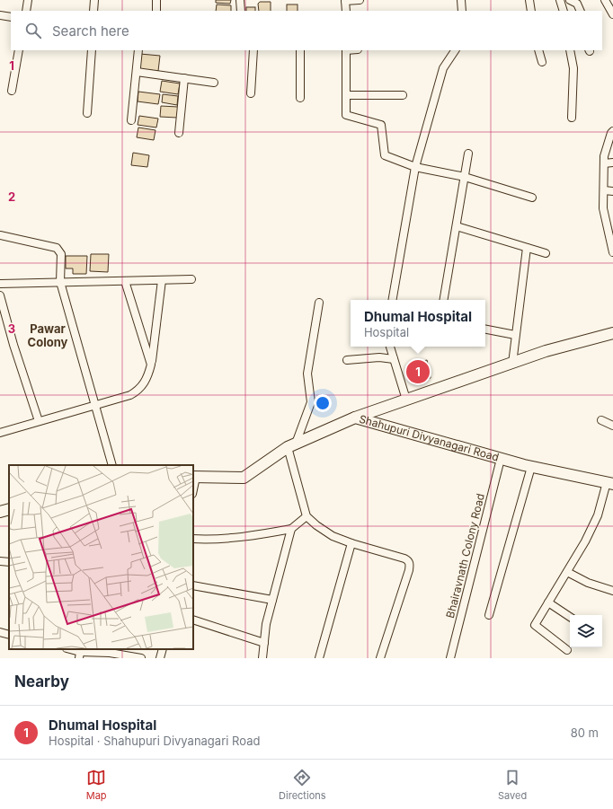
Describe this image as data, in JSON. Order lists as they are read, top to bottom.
{
  "streets": {
    "main road": ["Shahupuri Divyanagari Road"],
    "street": ["Bhairavnath Colony Road"]
  },
  "crossings": [
    ["Shahupuri Divyanagari Road", "Bhairavnath Colony Road"]
  ],
  "districts": ["Pawar Colony"],
  "page": {
    "search": "Search here",
    "popup": ["Dhumal Hospital", "Hospital"],
    "pins": "1",
    "heading": "Nearby",
    "list": [
      {
        "mark": "1",
        "name": "Dhumal Hospital",
        "note": "Hospital · Shahupuri Divyanagari Road",
        "value": "80 m"
      }
    ],
    "nav": ["Map", "Directions", "Saved"]
  },
  "grid": {
    "rows": ["1", "2", "3"]
  }
}
